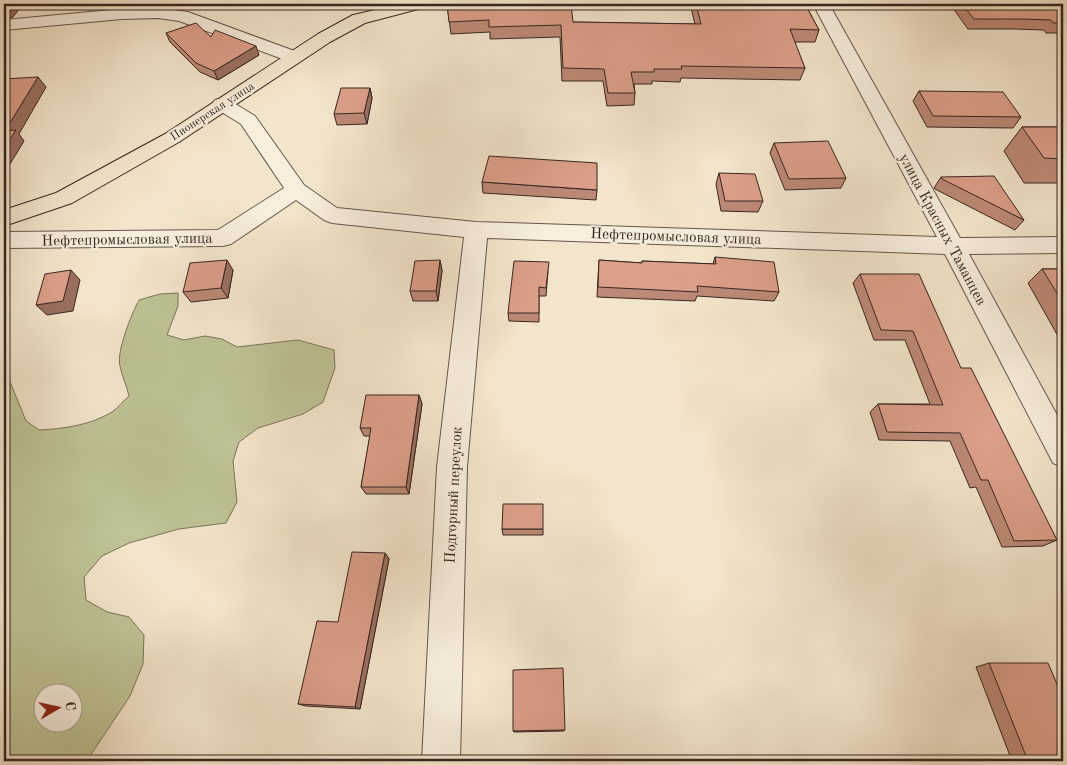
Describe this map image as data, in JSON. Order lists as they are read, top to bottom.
{
  "streets": {
    "main road": ["Пионерская улица"],
    "street": ["улица Красных Таманцев", "Нефтепромысловая улица", "Подгорный переулок"]
  },
  "crossings": [
    ["Пионерская улица", "Нефтепромысловая улица"],
    ["улица Красных Таманцев", "Нефтепромысловая улица"],
    ["Нефтепромысловая улица", "Подгорный переулок"]
  ],
  "north": "right"
}
